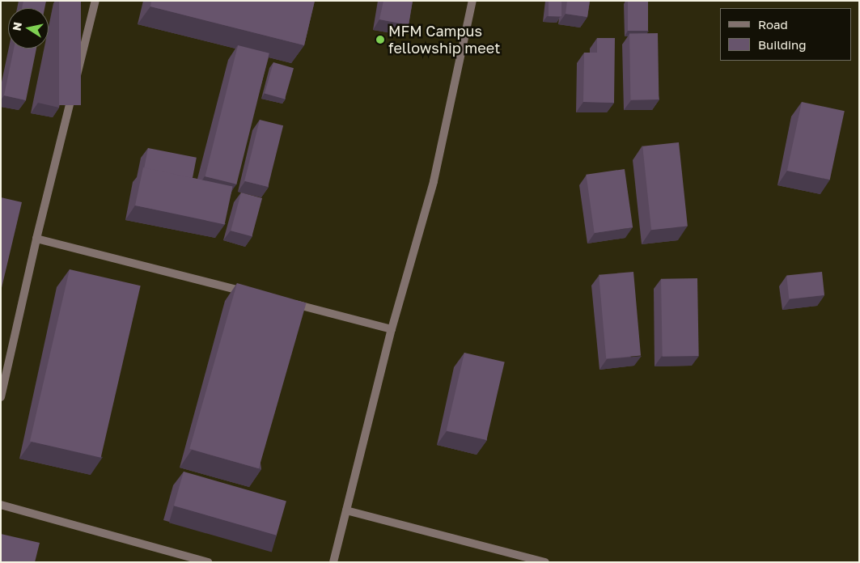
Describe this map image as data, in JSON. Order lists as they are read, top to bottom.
{
  "places": ["MFM Campus fellowship meet"],
  "legend": ["Road", "Building"],
  "north": "left"
}
